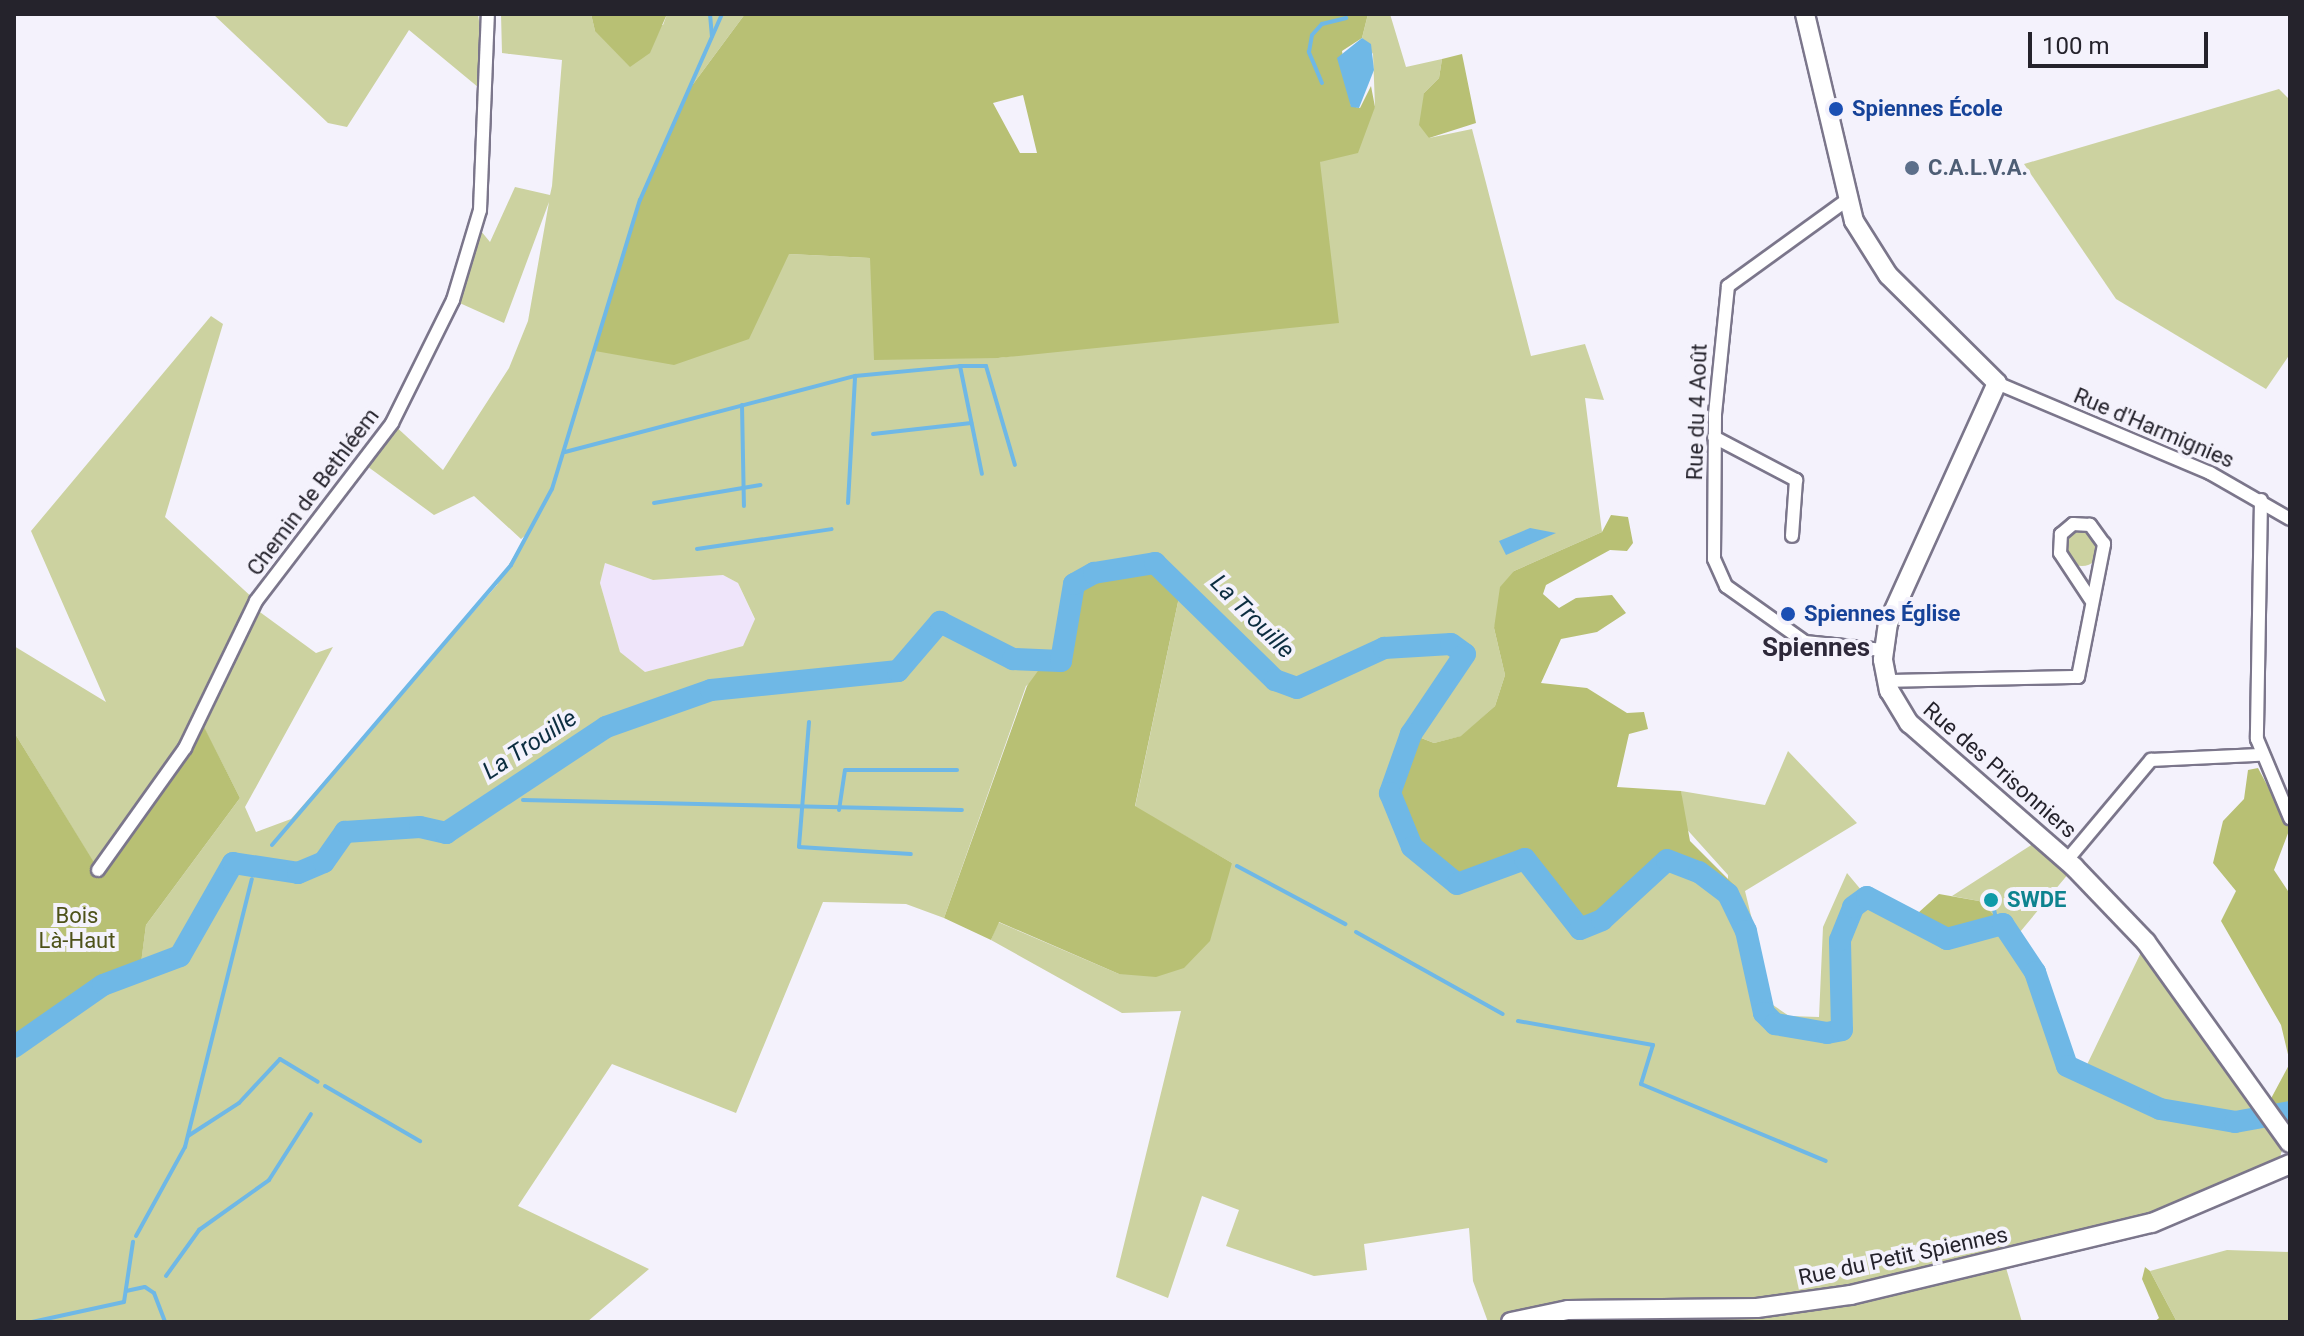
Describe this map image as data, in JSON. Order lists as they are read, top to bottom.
{
  "streets": {
    "street": [
      "Rue du 4 Août",
      "Rue d'Harmignies",
      "Chemin de Bethléem",
      "Rue des Prisonniers",
      "Rue du Petit Spiennes"
    ]
  },
  "crossings": [
    ["Rue du 4 Août", "Rue des Prisonniers"],
    ["Rue d'Harmignies", "Rue des Prisonniers"]
  ],
  "districts": ["Spiennes"],
  "water": ["La Trouille"],
  "parks": ["Bois Là-Haut"],
  "places": [
    "Spiennes École",
    "C.A.L.V.A.",
    "Spiennes Église",
    "SWDE"
  ],
  "scale_bar": "100 m"
}
